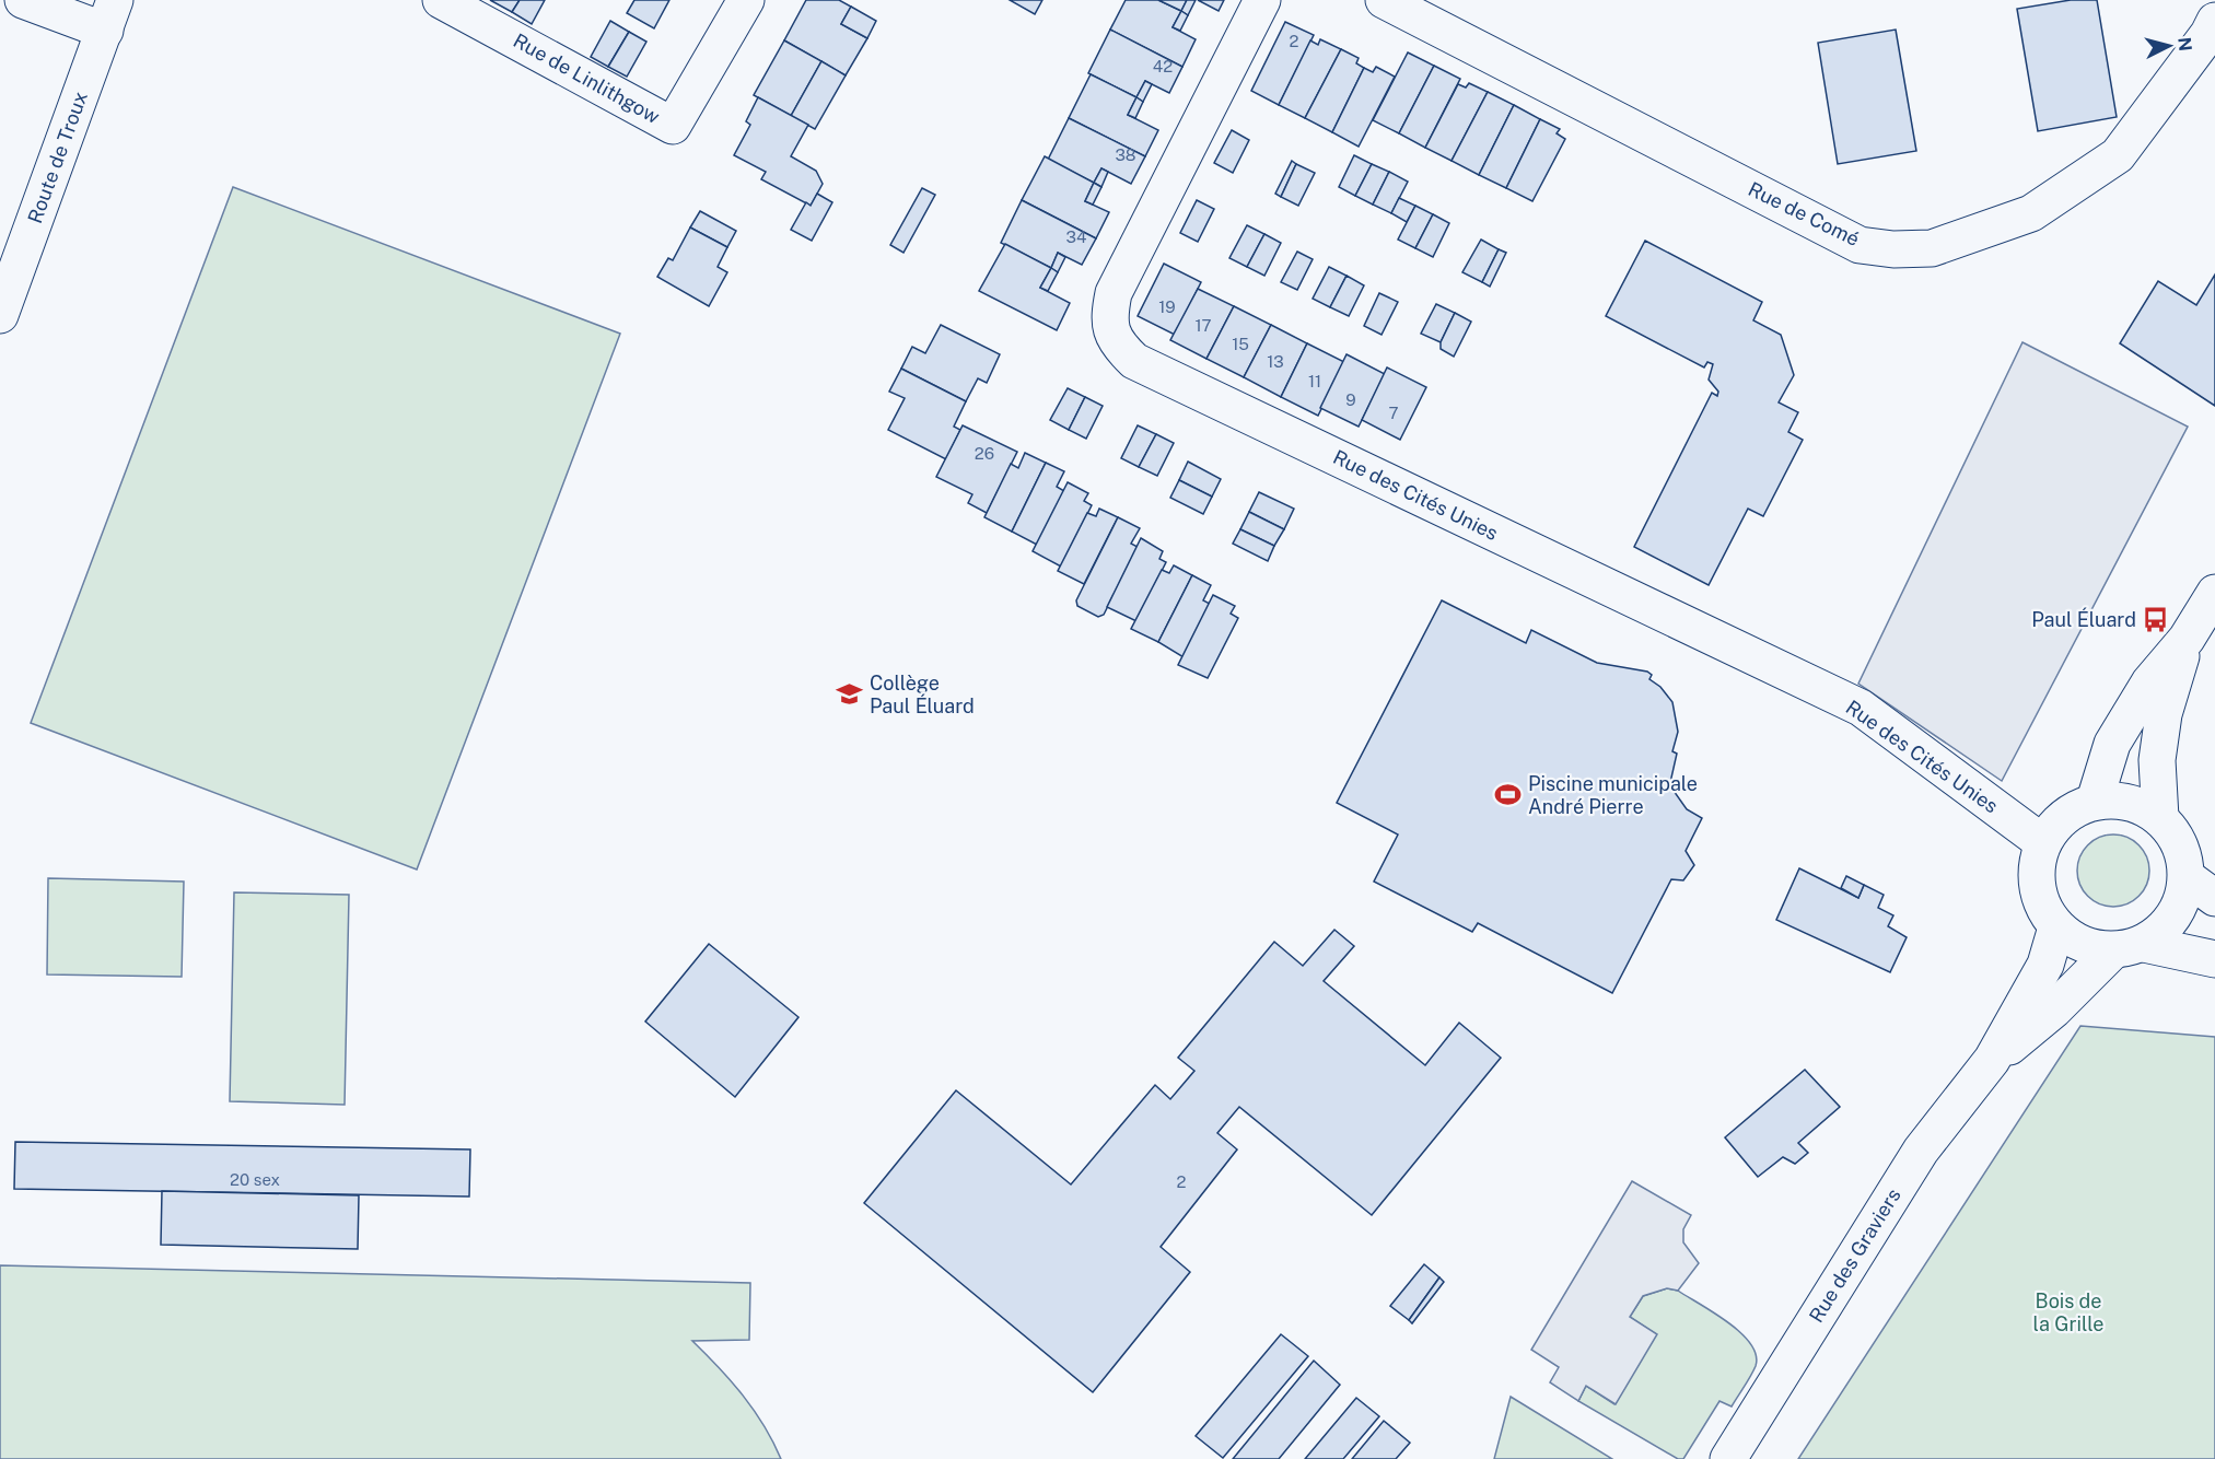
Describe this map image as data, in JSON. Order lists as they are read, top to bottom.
{
  "streets": {
    "street": [
      "Rue de Linlithgow",
      "Route de Troux",
      "Rue de Comé",
      "Rue des Cités Unies",
      "Rue des Graviers"
    ]
  },
  "crossings": [
    ["Rue des Cités Unies", "Rue des Graviers"]
  ],
  "parks": ["Bois de la Grille"],
  "places": {
    "bus stop": ["Paul Éluard"],
    "school or university": ["Collège Paul Éluard"],
    "sports": ["Piscine municipale André Pierre"]
  },
  "house_numbers": [
    "2",
    "42",
    "38",
    "34",
    "19",
    "17",
    "15",
    "13",
    "11",
    "9",
    "7",
    "26",
    "20 sex",
    "2"
  ],
  "north": "right"
}
